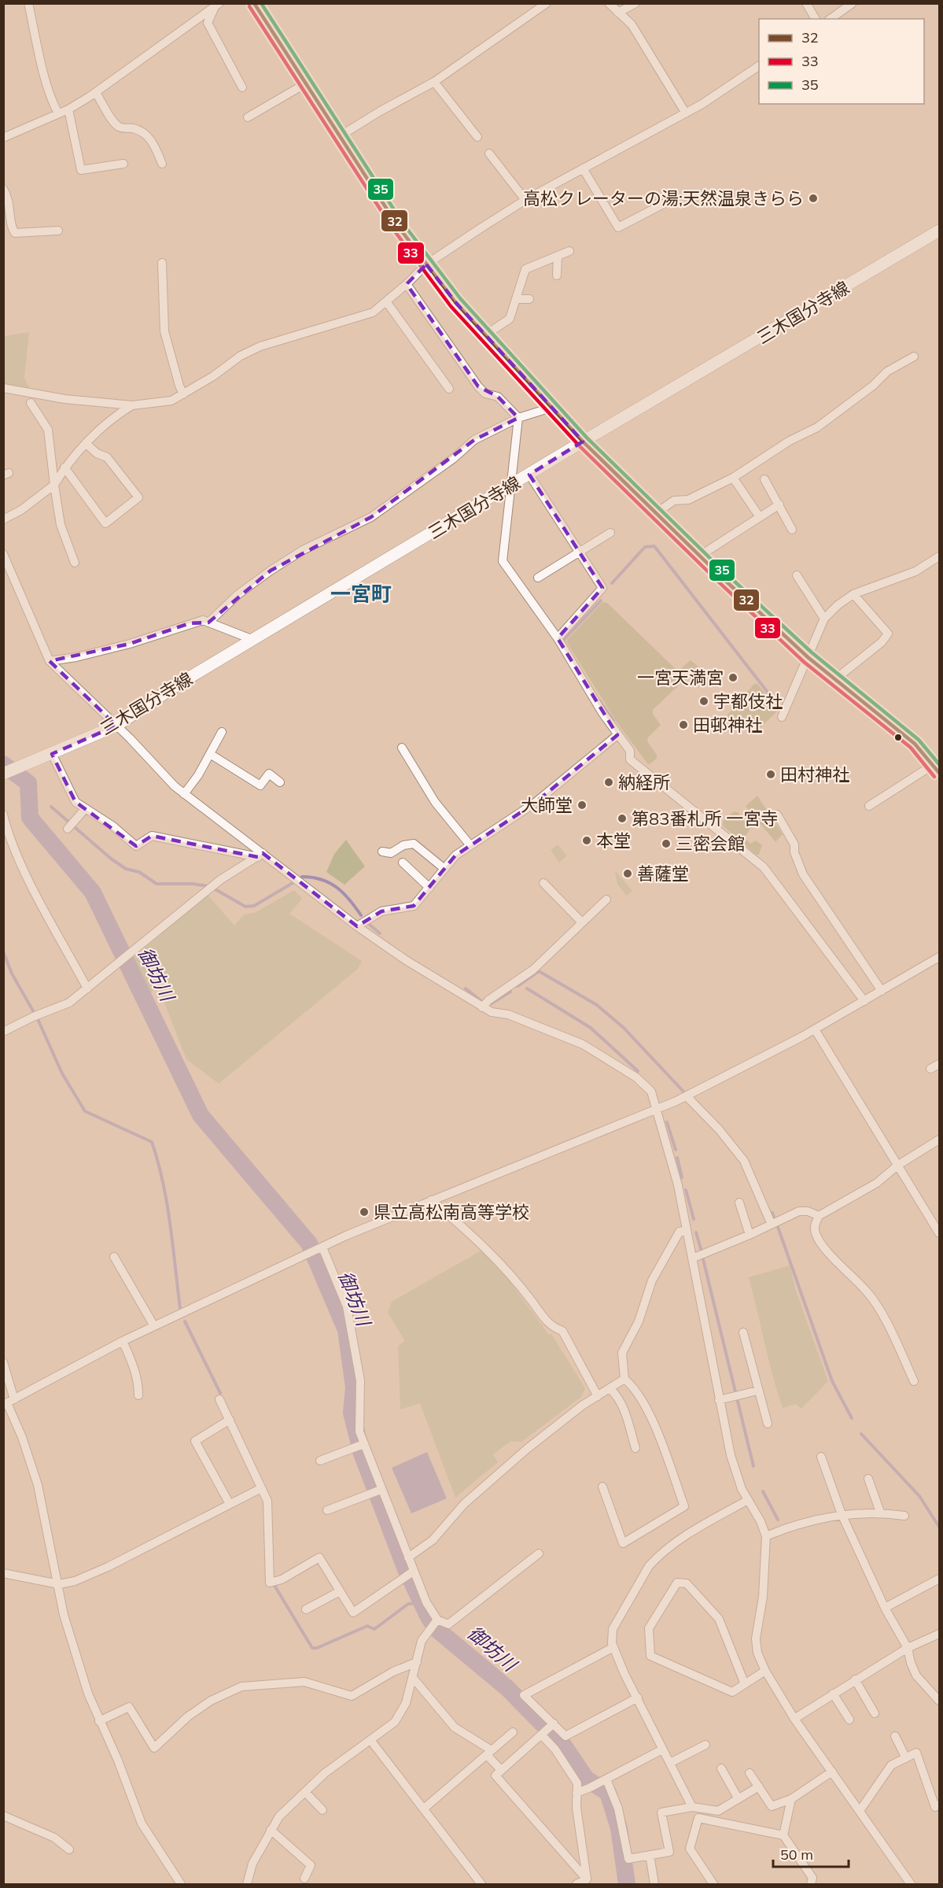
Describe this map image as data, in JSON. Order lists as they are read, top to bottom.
{
  "streets": {
    "main road": ["三木国分寺線"]
  },
  "districts": ["一宮町"],
  "water": ["御坊川"],
  "places": [
    "高松クレーターの湯;天然温泉きらら",
    "一宮天満宮",
    "宇都伎社",
    "田邨神社",
    "田村神社",
    "納経所",
    "大師堂",
    "第83番札所 一宮寺",
    "本堂",
    "三密会館",
    "善薩堂",
    "県立高松南高等学校"
  ],
  "lines": ["transit line 32", "transit line 35", "transit line 33"],
  "legend": ["32", "33", "35"],
  "scale_bar": "50 m"
}
